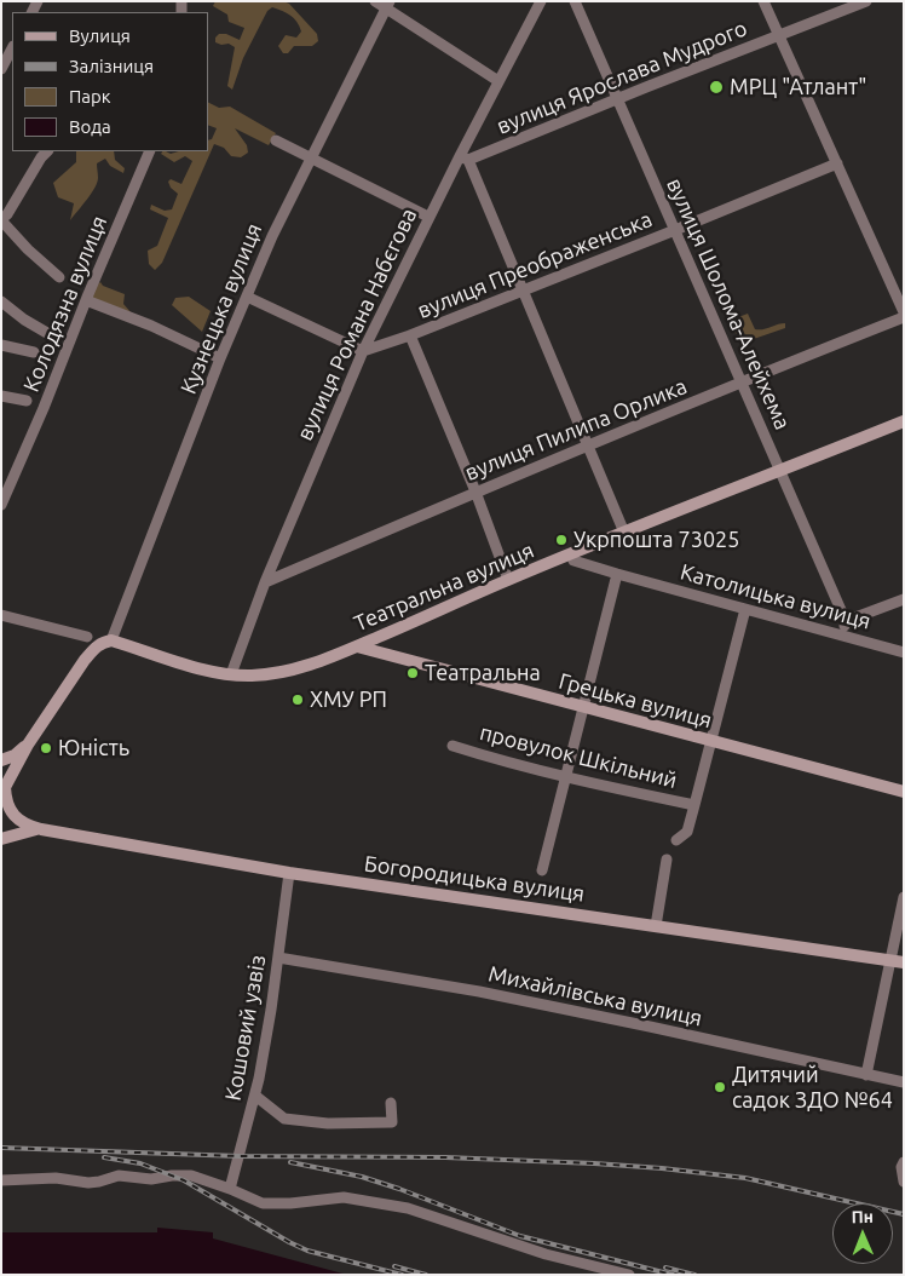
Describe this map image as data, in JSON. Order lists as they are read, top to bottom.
{
  "streets": {
    "street": [
      "вулиця Ярослава Мудрого",
      "вулиця Преображенська",
      "Колодязна вулиця",
      "вулиця Шолома-Алейхема",
      "Кузнецька вулиця",
      "вулиця Романа Набєгова",
      "вулиця Пилипа Орлика",
      "Театральна вулиця",
      "Католицька вулиця",
      "Грецька вулиця",
      "провулок Шкільний",
      "Богородицька вулиця",
      "Михайлівська вулиця",
      "Кошовий узвіз"
    ]
  },
  "crossings": [
    ["вулиця Ярослава Мудрого", "вулиця Шолома-Алейхема"],
    ["вулиця Ярослава Мудрого", "вулиця Романа Набєгова"],
    ["вулиця Преображенська", "вулиця Шолома-Алейхема"],
    ["вулиця Преображенська", "вулиця Романа Набєгова"],
    ["вулиця Шолома-Алейхема", "вулиця Пилипа Орлика"],
    ["вулиця Шолома-Алейхема", "Театральна вулиця"],
    ["вулиця Романа Набєгова", "вулиця Пилипа Орлика"],
    ["вулиця Романа Набєгова", "Театральна вулиця"],
    ["Театральна вулиця", "Католицька вулиця"],
    ["Театральна вулиця", "Грецька вулиця"],
    ["Богородицька вулиця", "Кошовий узвіз"],
    ["Михайлівська вулиця", "Кошовий узвіз"]
  ],
  "places": [
    "МРЦ \"Атлант\"",
    "Укрпошта 73025",
    "Театральна",
    "ХМУ РП",
    "Юність",
    "Дитячий садок ЗДО №64"
  ],
  "legend": [
    "Вулиця",
    "Залізниця",
    "Парк",
    "Вода"
  ],
  "north": "top"
}
